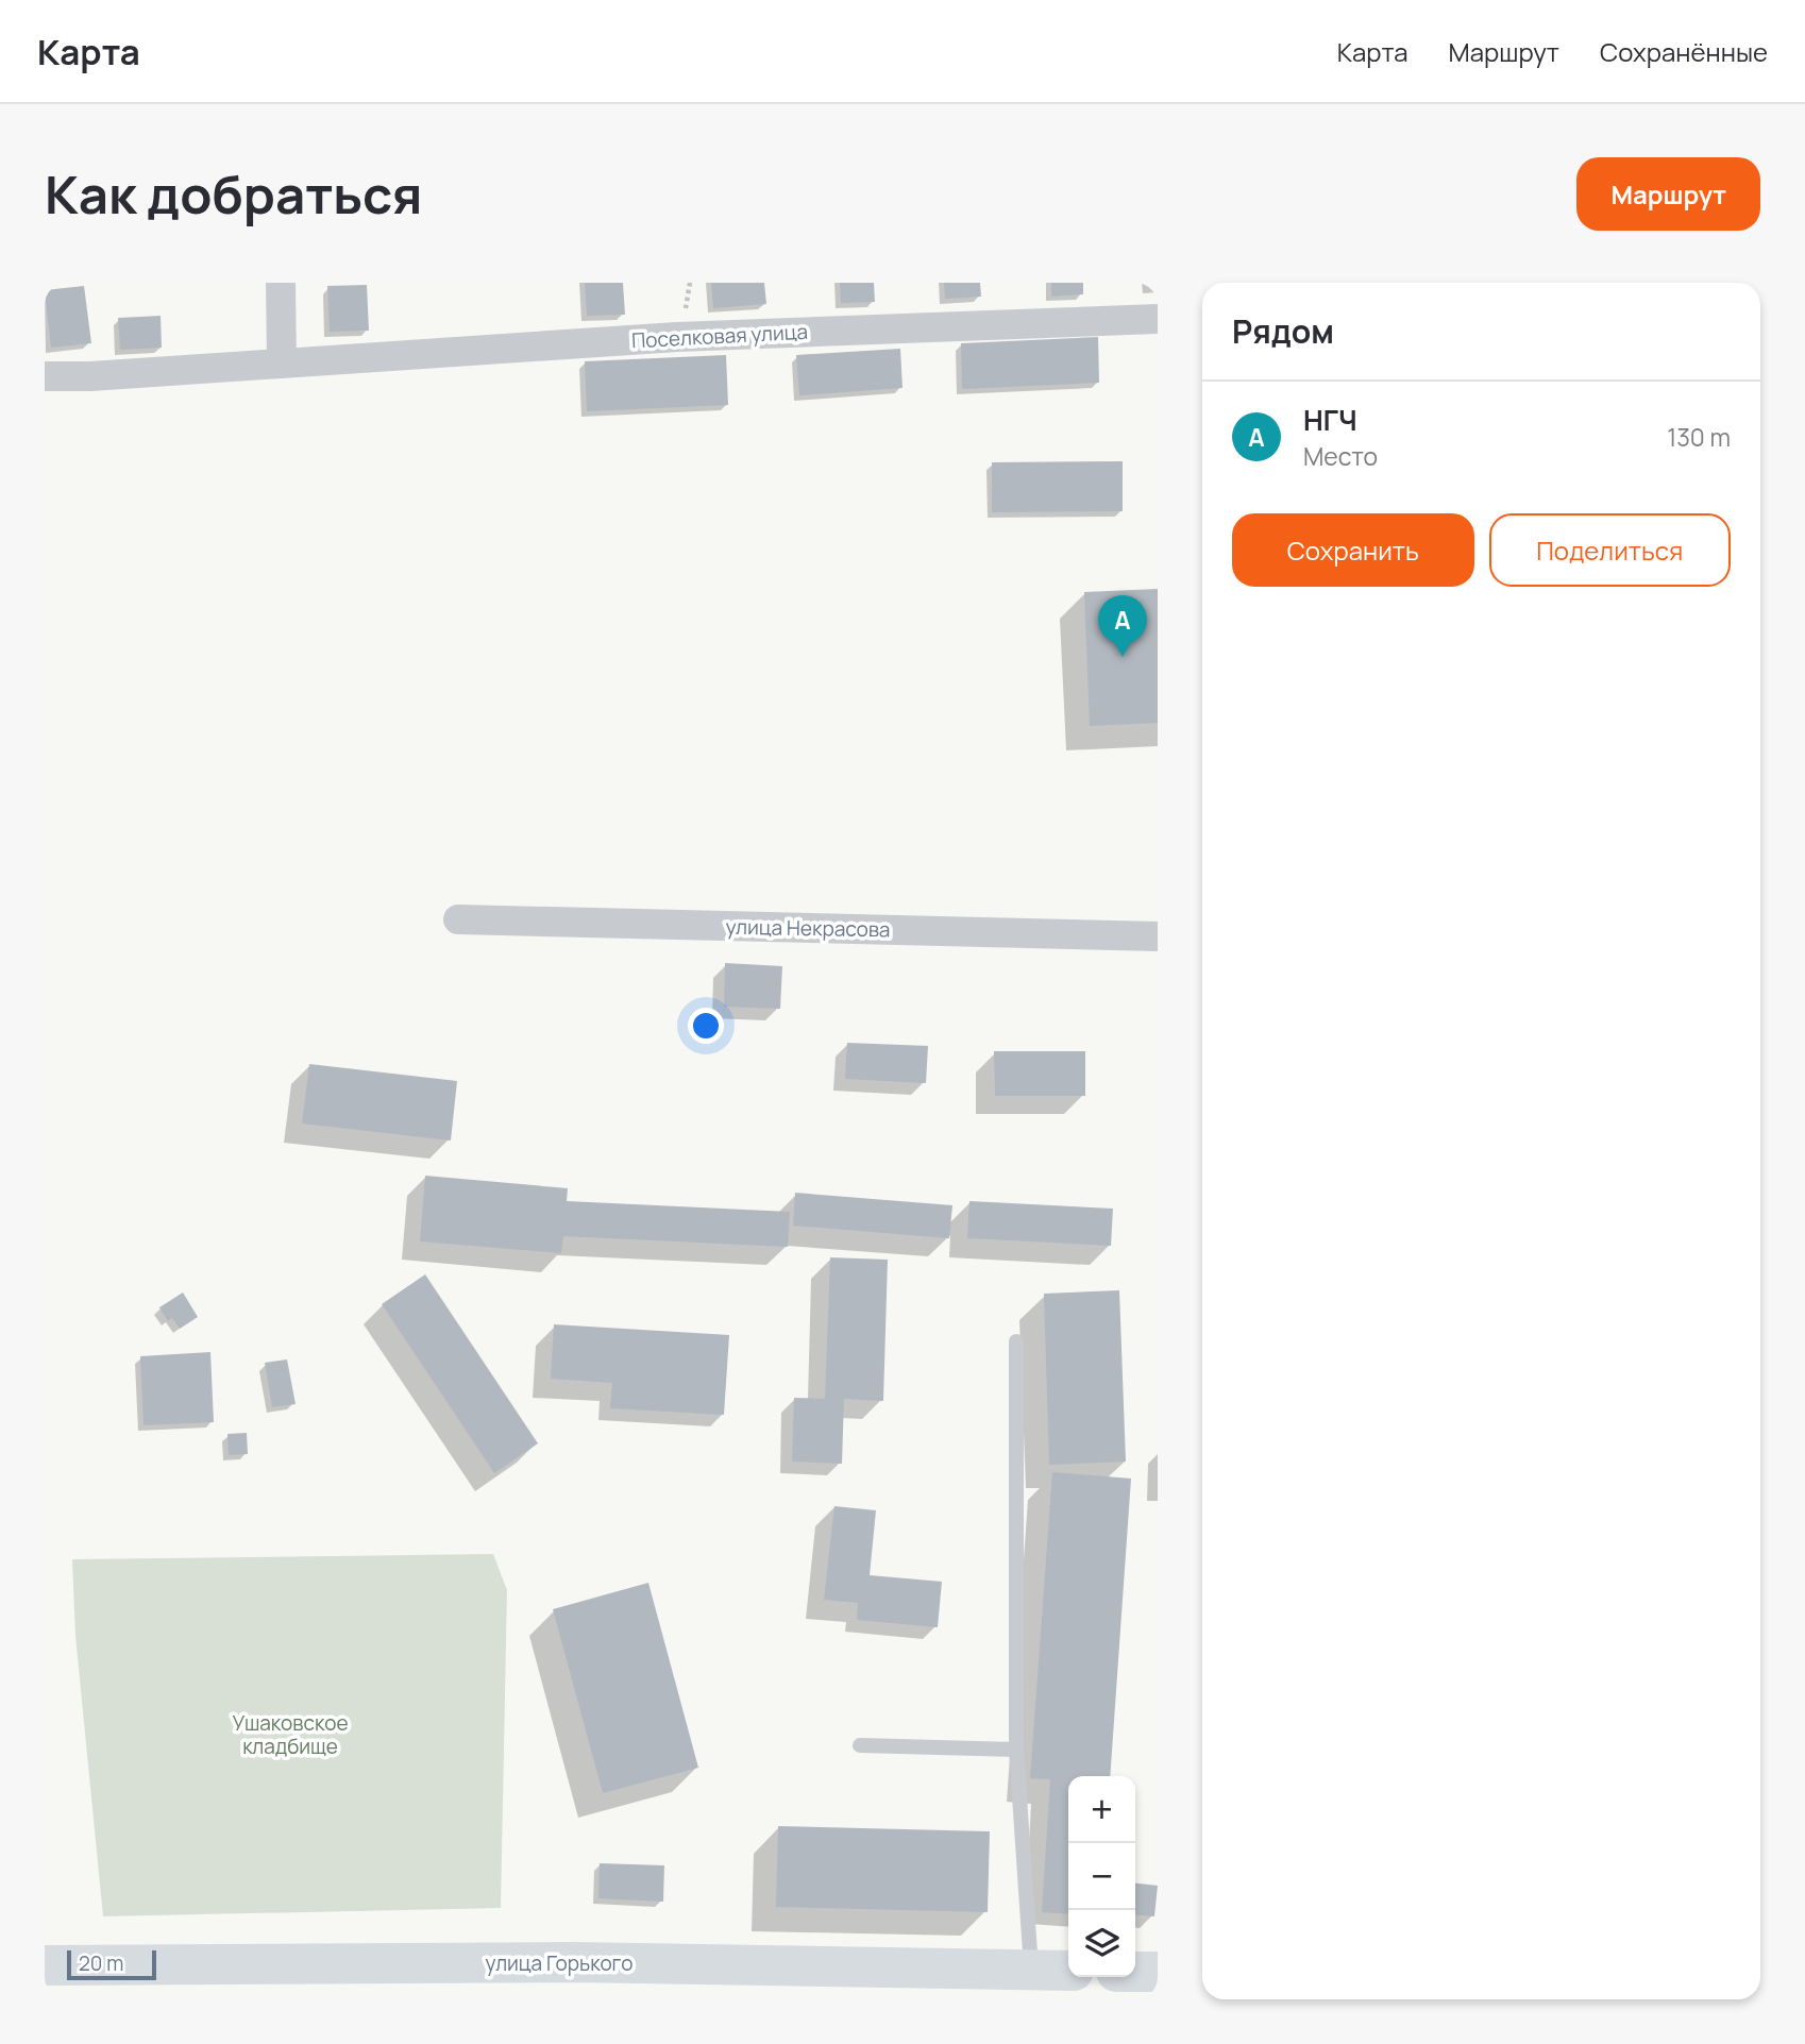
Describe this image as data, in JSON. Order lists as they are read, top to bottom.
{
  "streets": {
    "street": ["Поселковая улица", "улица Некрасова", "улица Горького"]
  },
  "parks": ["Ушаковское кладбище"],
  "scale_bar": "20 m",
  "page": {
    "header": "Карта",
    "nav": ["Карта", "Маршрут", "Сохранённые"],
    "buttons": [
      "Маршрут",
      ["Сохранить", "Поделиться"]
    ],
    "title": "Как добраться",
    "heading": "Рядом",
    "list": [
      {
        "mark": "A",
        "name": "НГЧ",
        "note": "Место",
        "value": "130 m"
      }
    ],
    "pins": "A",
    "map_buttons": ["+", "−"],
    "scale": "20 m"
  }
}
